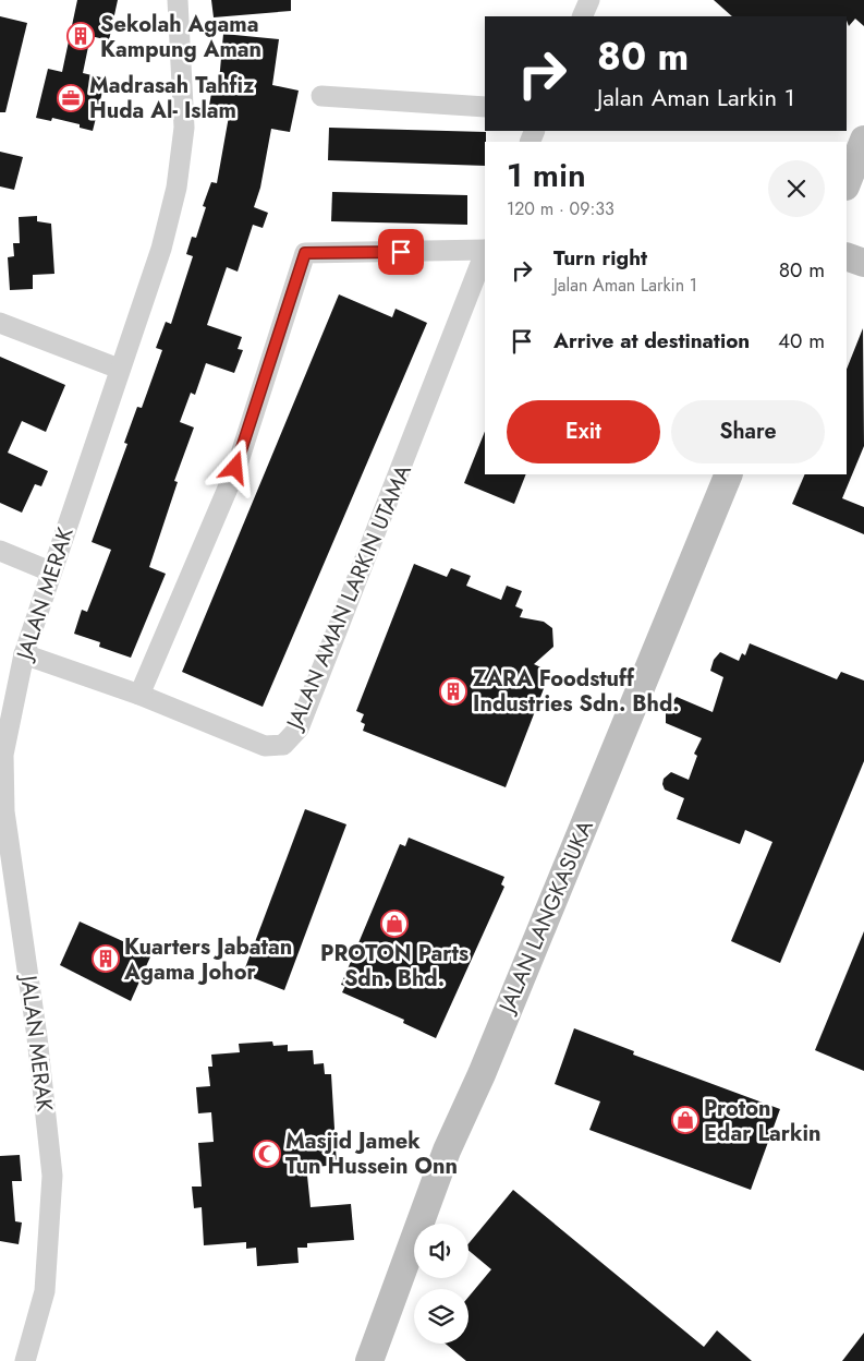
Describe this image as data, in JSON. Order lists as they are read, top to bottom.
{
  "streets": {
    "main road": ["JALAN LANGKASUKA"],
    "street": ["JALAN MERAK", "JALAN AMAN LARKIN UTAMA"]
  },
  "crossings": [
    ["JALAN MERAK", "JALAN AMAN LARKIN UTAMA"]
  ],
  "places": {
    "building": ["Sekolah Agama Kampung Aman", "ZARA Foodstuff Industries Sdn. Bhd.", "Kuarters Jabatan Agama Johor"],
    "office": ["Madrasah Tahfiz Huda Al- Islam"],
    "shop": ["PROTON Parts Sdn. Bhd.", "Proton Edar Larkin"],
    "mosque": ["Masjid Jamek Tun Hussein Onn"]
  },
  "page": {
    "turn": ["80 m", "Jalan Aman Larkin 1"],
    "heading": ["1 min", "120 m · 09:33"],
    "list": [
      {
        "name": "Turn right",
        "note": "Jalan Aman Larkin 1",
        "value": "80 m"
      },
      {
        "name": "Arrive at destination",
        "value": "40 m"
      }
    ],
    "buttons": ["Exit", "Share"]
  }
}
